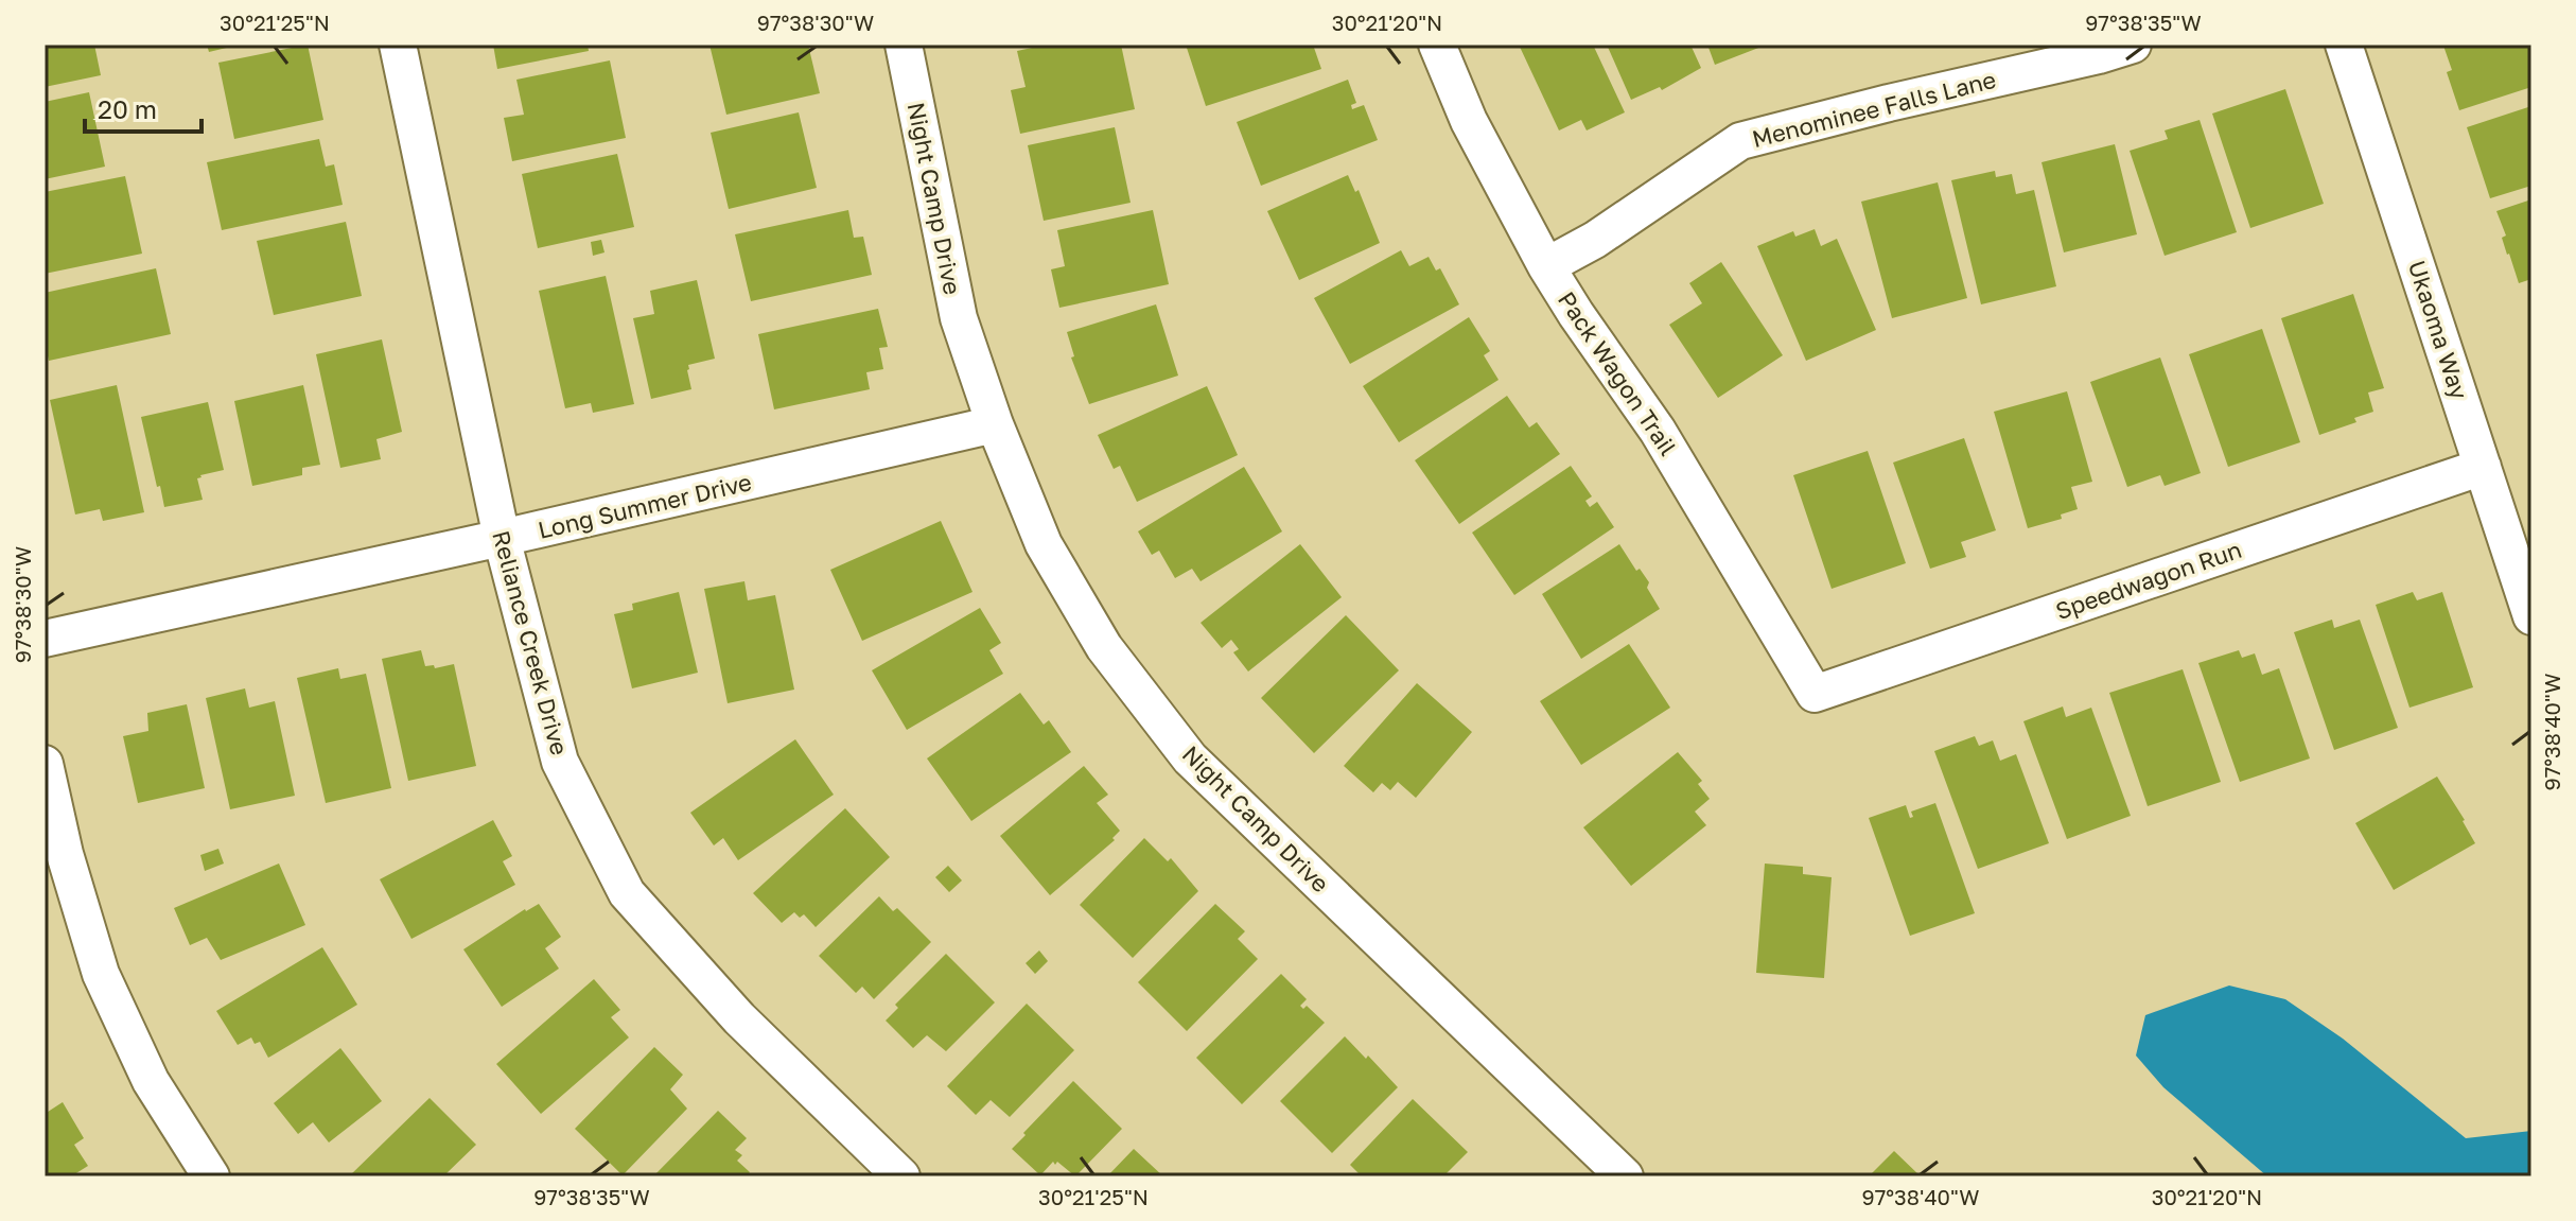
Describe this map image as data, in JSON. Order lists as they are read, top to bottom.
{
  "streets": {
    "street": [
      "Menominee Falls Lane",
      "Night Camp Drive",
      "Ukaoma Way",
      "Pack Wagon Trail",
      "Long Summer Drive",
      "Speedwagon Run",
      "Reliance Creek Drive"
    ]
  },
  "crossings": [
    ["Menominee Falls Lane", "Pack Wagon Trail"],
    ["Night Camp Drive", "Long Summer Drive"],
    ["Ukaoma Way", "Speedwagon Run"],
    ["Pack Wagon Trail", "Speedwagon Run"],
    ["Long Summer Drive", "Reliance Creek Drive"]
  ],
  "scale_bar": "20 m",
  "coordinates": [
    "30°21'25\"N",
    "97°38'30\"W",
    "30°21'20\"N",
    "97°38'35\"W",
    "97°38'40\"W"
  ]
}
